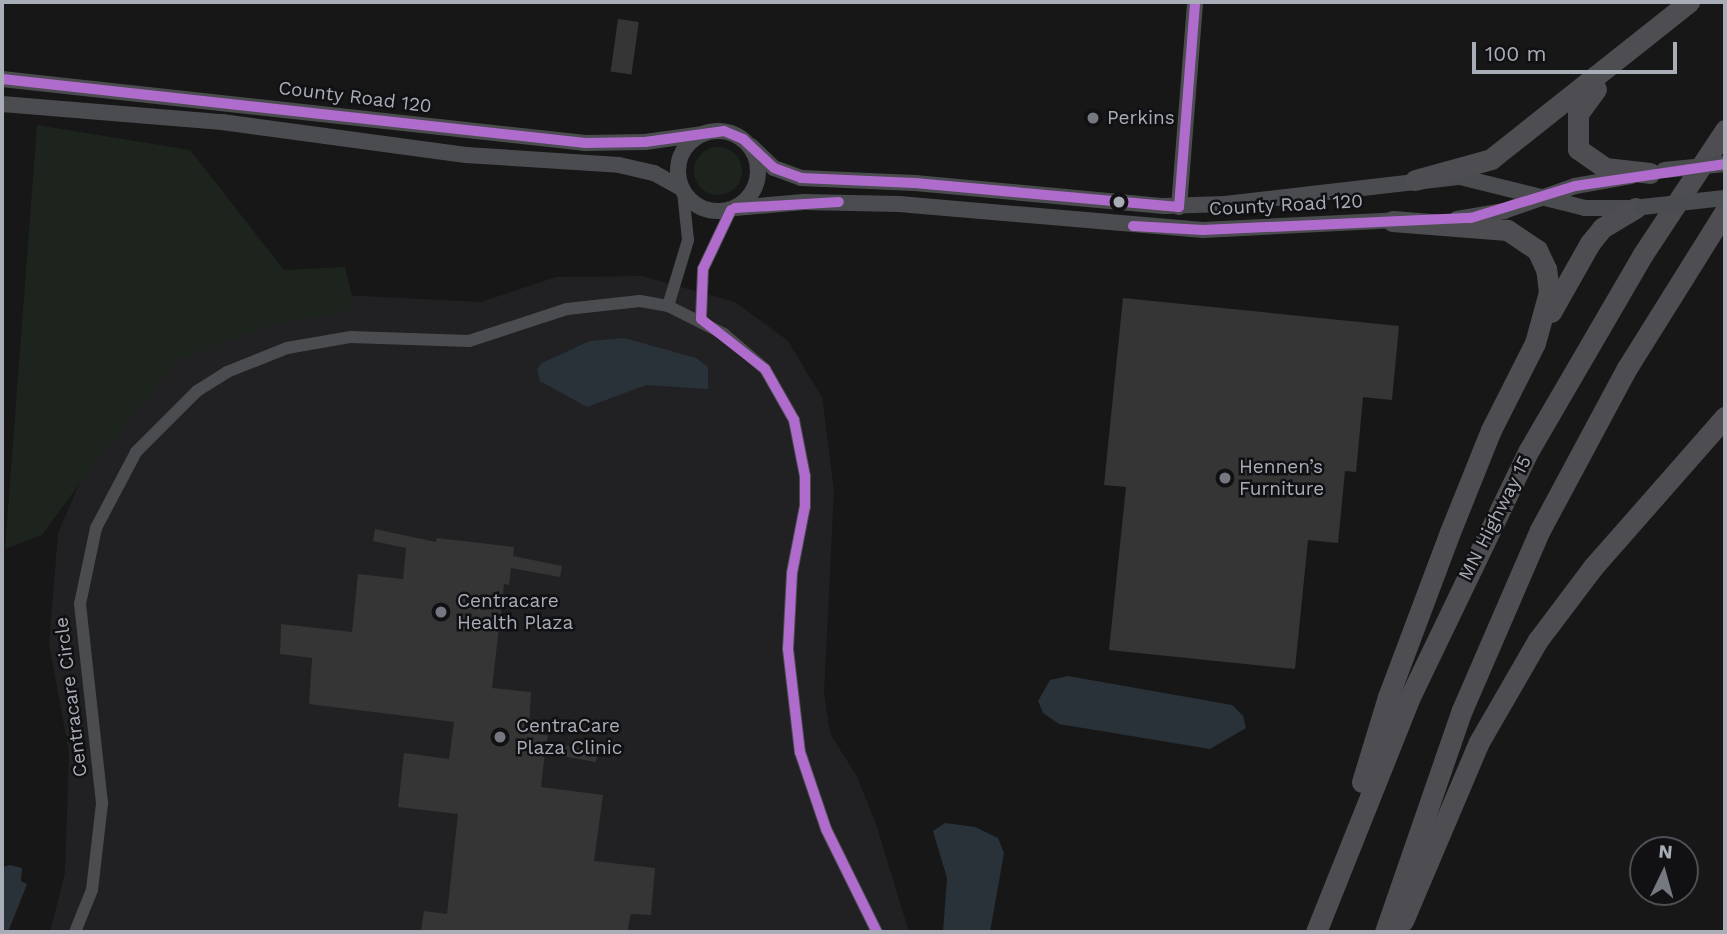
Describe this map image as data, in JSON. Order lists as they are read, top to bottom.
{
  "streets": {
    "highway": ["MN Highway 15"],
    "street": ["County Road 120", "Centracare Circle"]
  },
  "places": [
    "Perkins",
    "Hennen’s Furniture",
    "Centracare Health Plaza",
    "CentraCare Plaza Clinic"
  ],
  "scale_bar": "100 m",
  "north": "top"
}
